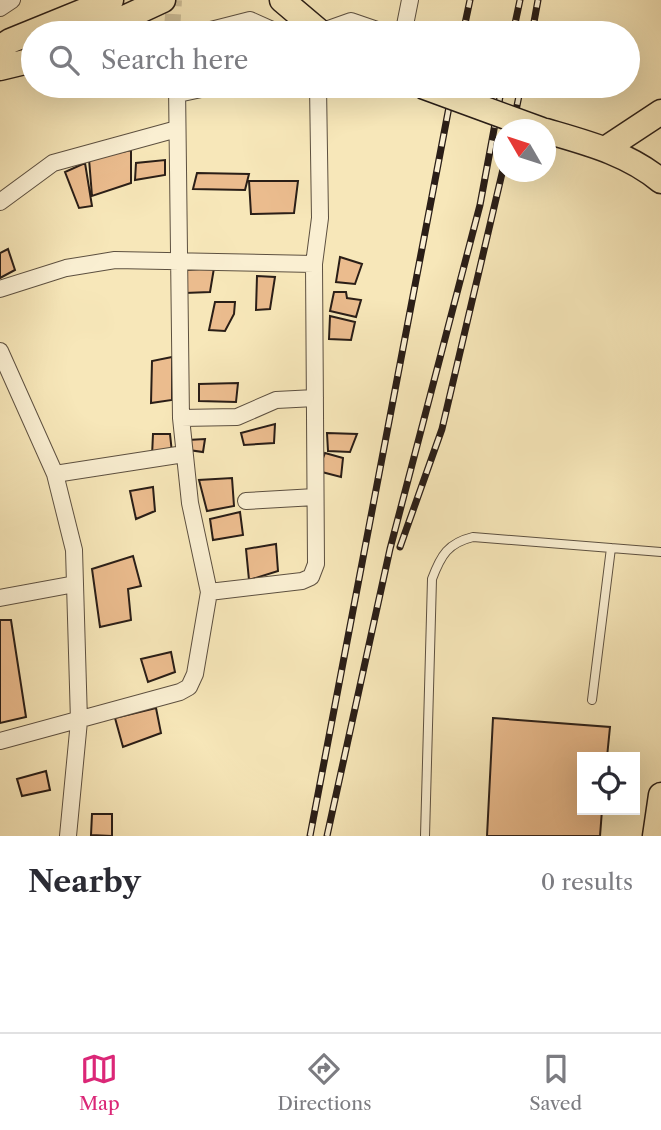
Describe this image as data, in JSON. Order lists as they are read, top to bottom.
{
  "north": "top left",
  "page": {
    "search": "Search here",
    "heading": ["Nearby", "0 results"],
    "nav": ["Map", "Directions", "Saved"]
  }
}
